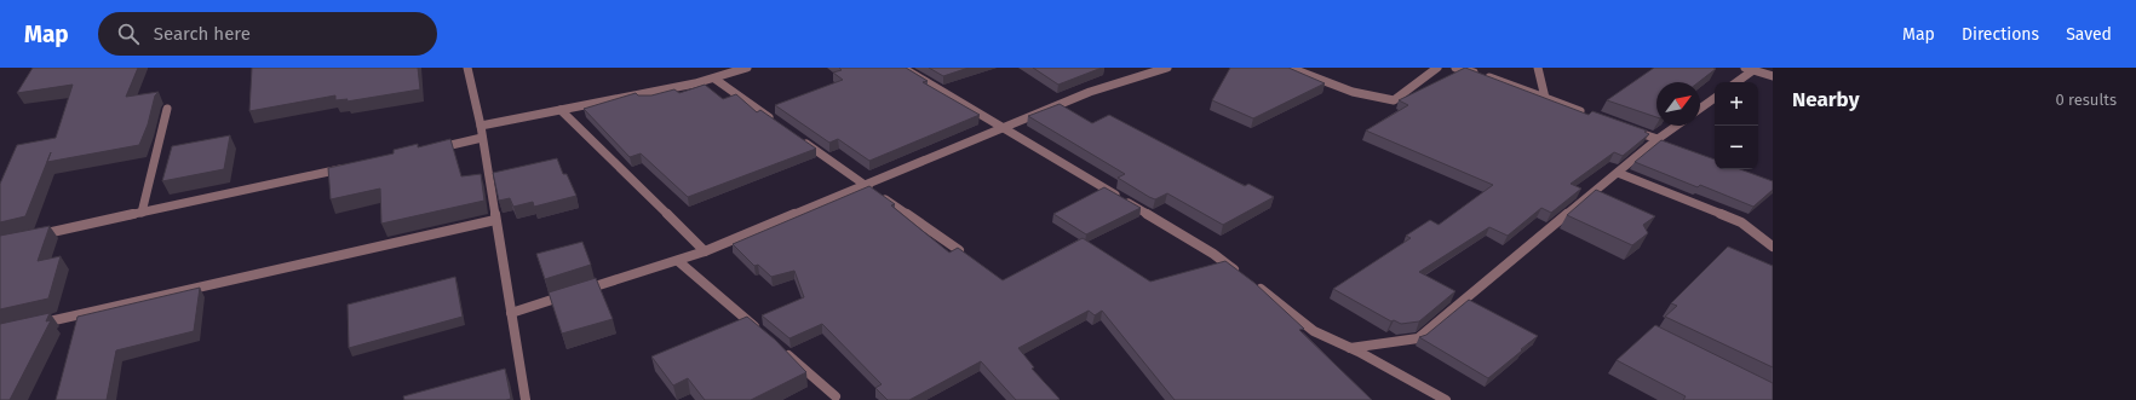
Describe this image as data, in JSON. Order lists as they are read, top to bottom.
{
  "north": "top right",
  "page": {
    "header": "Map",
    "search": "Search here",
    "nav": ["Map", "Directions", "Saved"],
    "heading": ["Nearby", "0 results"],
    "map_buttons": ["+", "−"]
  }
}
